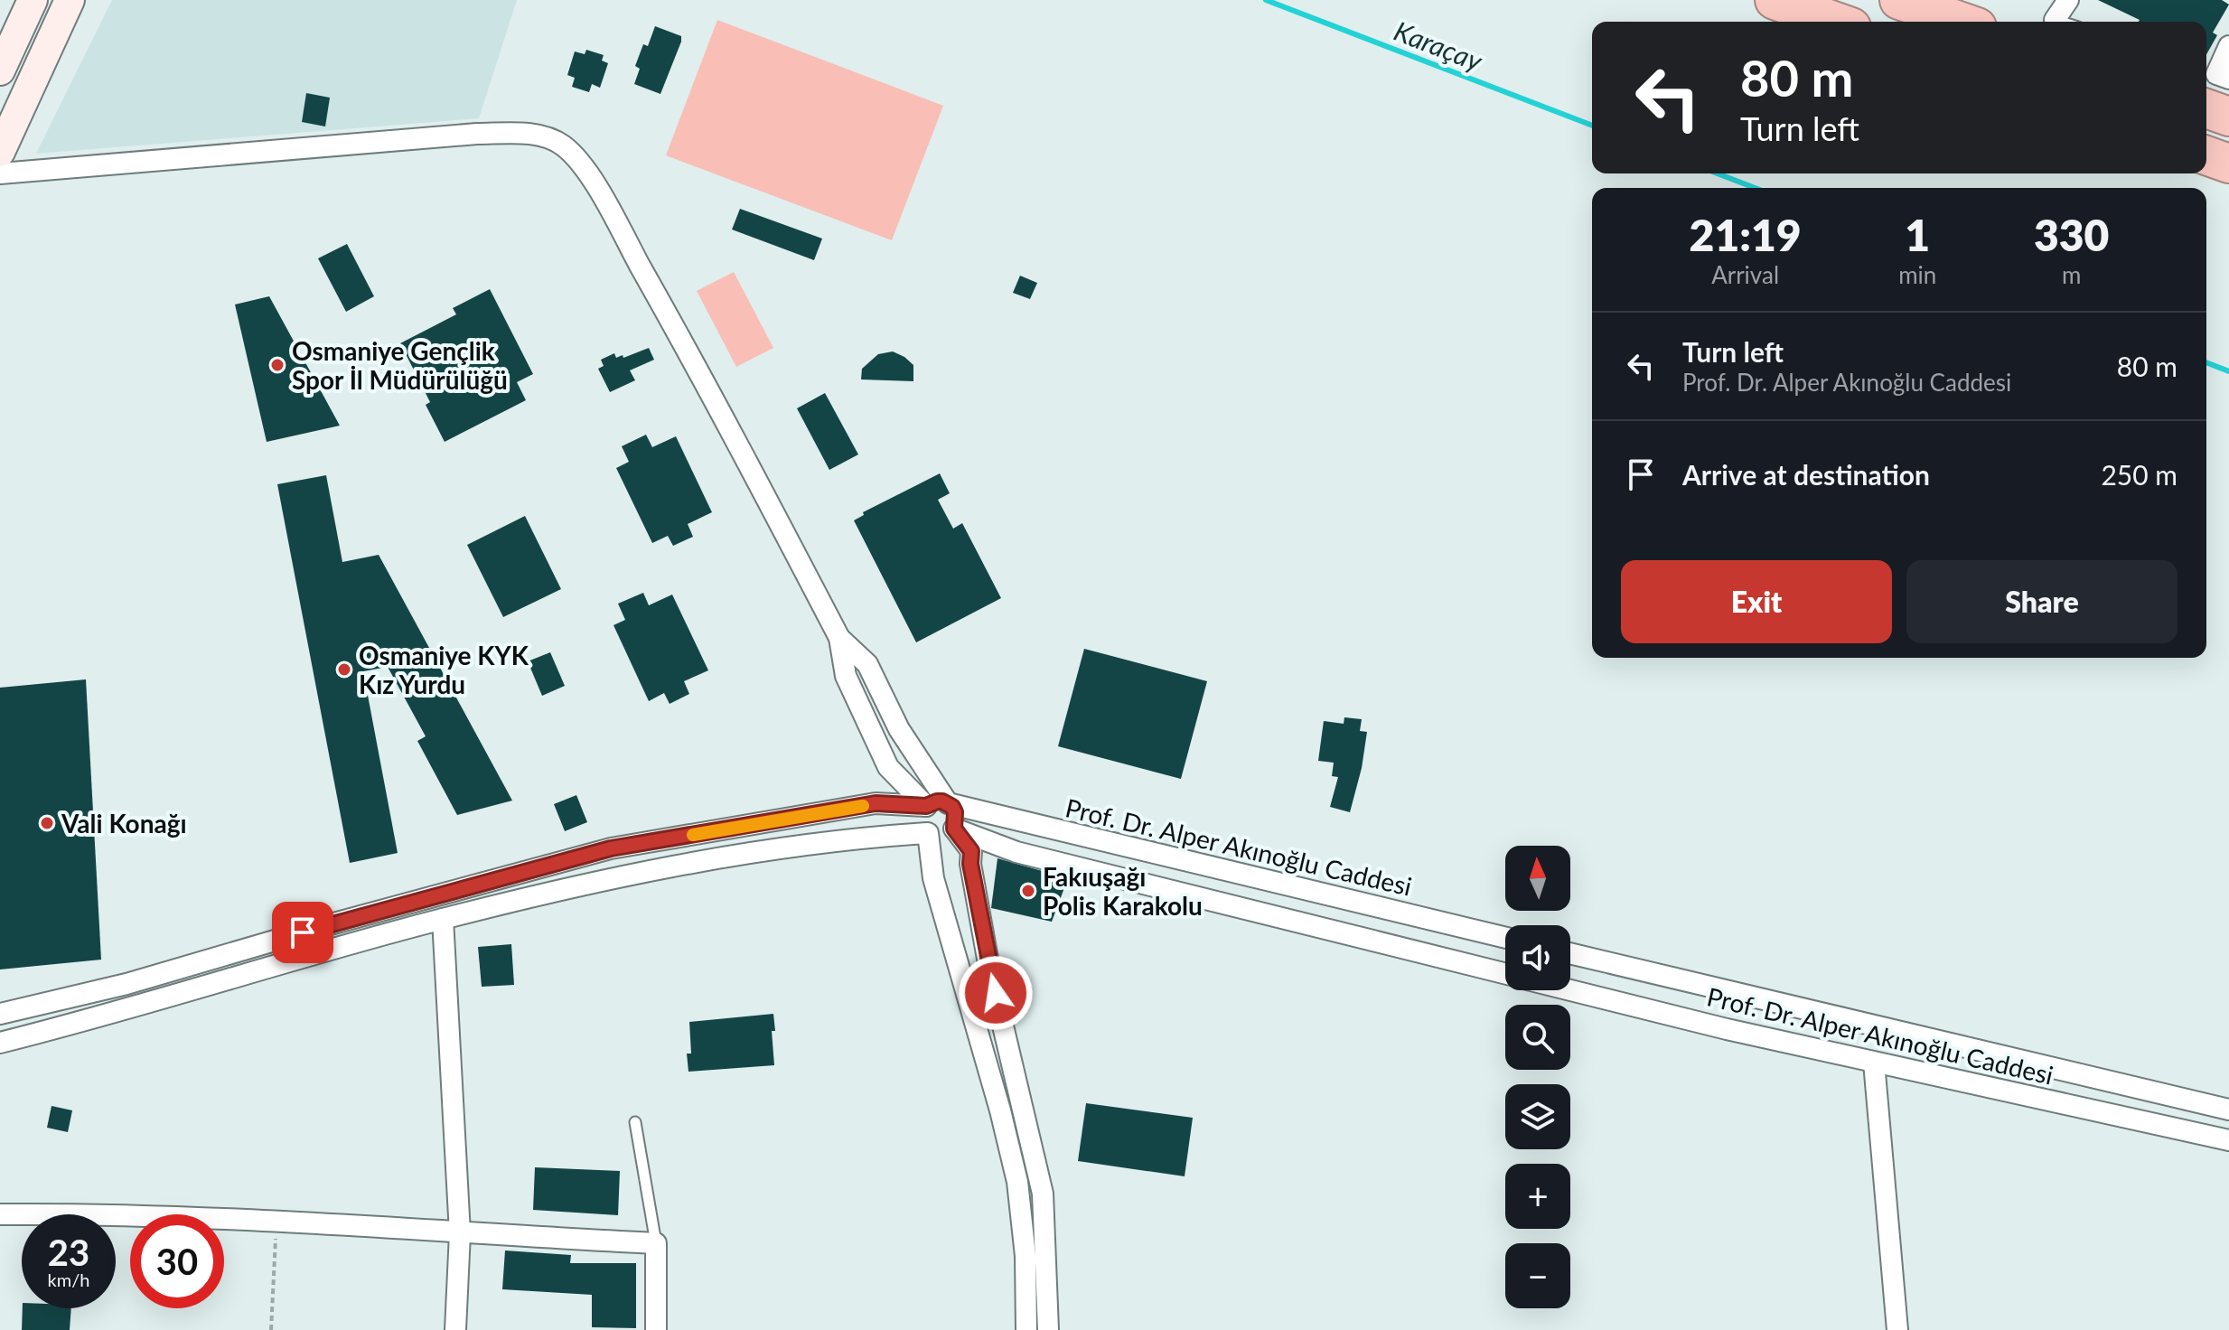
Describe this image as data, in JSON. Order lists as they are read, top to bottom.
{
  "streets": {
    "street": ["Prof. Dr. Alper Akınoğlu Caddesi"]
  },
  "water": ["Karaçay"],
  "places": [
    "Osmaniye Gençlik Spor İl Müdürülüğü",
    "Osmaniye KYK Kız Yurdu",
    "Vali Konağı",
    "Fakıuşağı Polis Karakolu"
  ],
  "north": "top",
  "page": {
    "turn": ["80 m", "Turn left"],
    "eta": [
      "21:19",
      "Arrival",
      "1",
      "min",
      "330",
      "m"
    ],
    "list": [
      {
        "name": "Turn left",
        "note": "Prof. Dr. Alper Akınoğlu Caddesi",
        "value": "80 m"
      },
      {
        "name": "Arrive at destination",
        "value": "250 m"
      }
    ],
    "buttons": ["Exit", "Share"],
    "map_buttons": ["+", "−"],
    "speed": "23 km/h",
    "limit": "30"
  }
}
